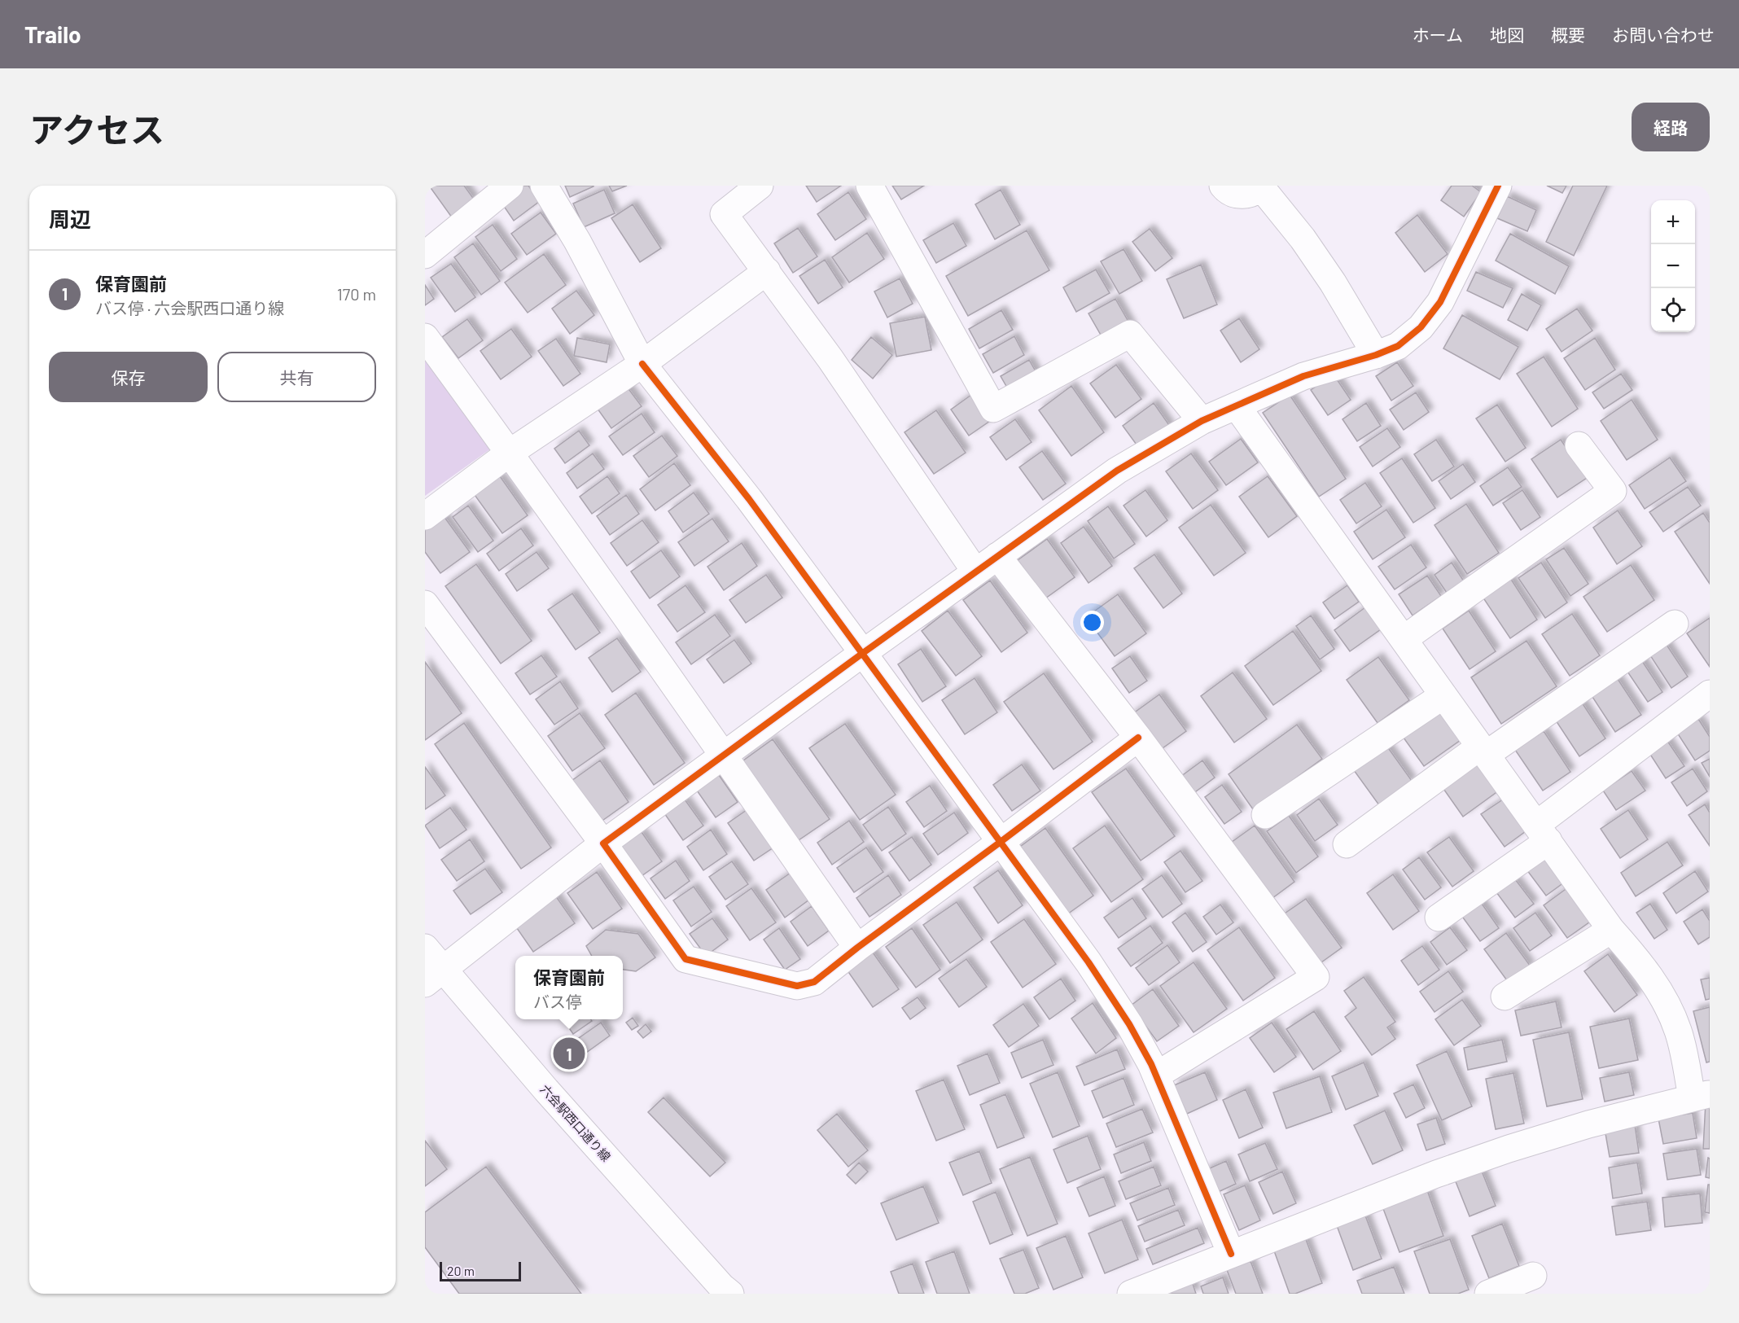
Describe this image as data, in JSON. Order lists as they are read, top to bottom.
{
  "streets": {
    "street": ["六会駅西口通り線"]
  },
  "scale_bar": "20 m",
  "page": {
    "header": "Trailo",
    "nav": [
      "ホーム",
      "地図",
      "概要",
      "お問い合わせ"
    ],
    "title": "アクセス",
    "buttons": [
      "経路",
      ["保存", "共有"]
    ],
    "heading": "周辺",
    "map_buttons": ["+", "−"],
    "list": [
      {
        "mark": "1",
        "name": "保育園前",
        "note": "バス停 · 六会駅西口通り線",
        "value": "170 m"
      }
    ],
    "popup": ["保育園前", "バス停"],
    "pins": "1",
    "scale": "20 m"
  }
}
